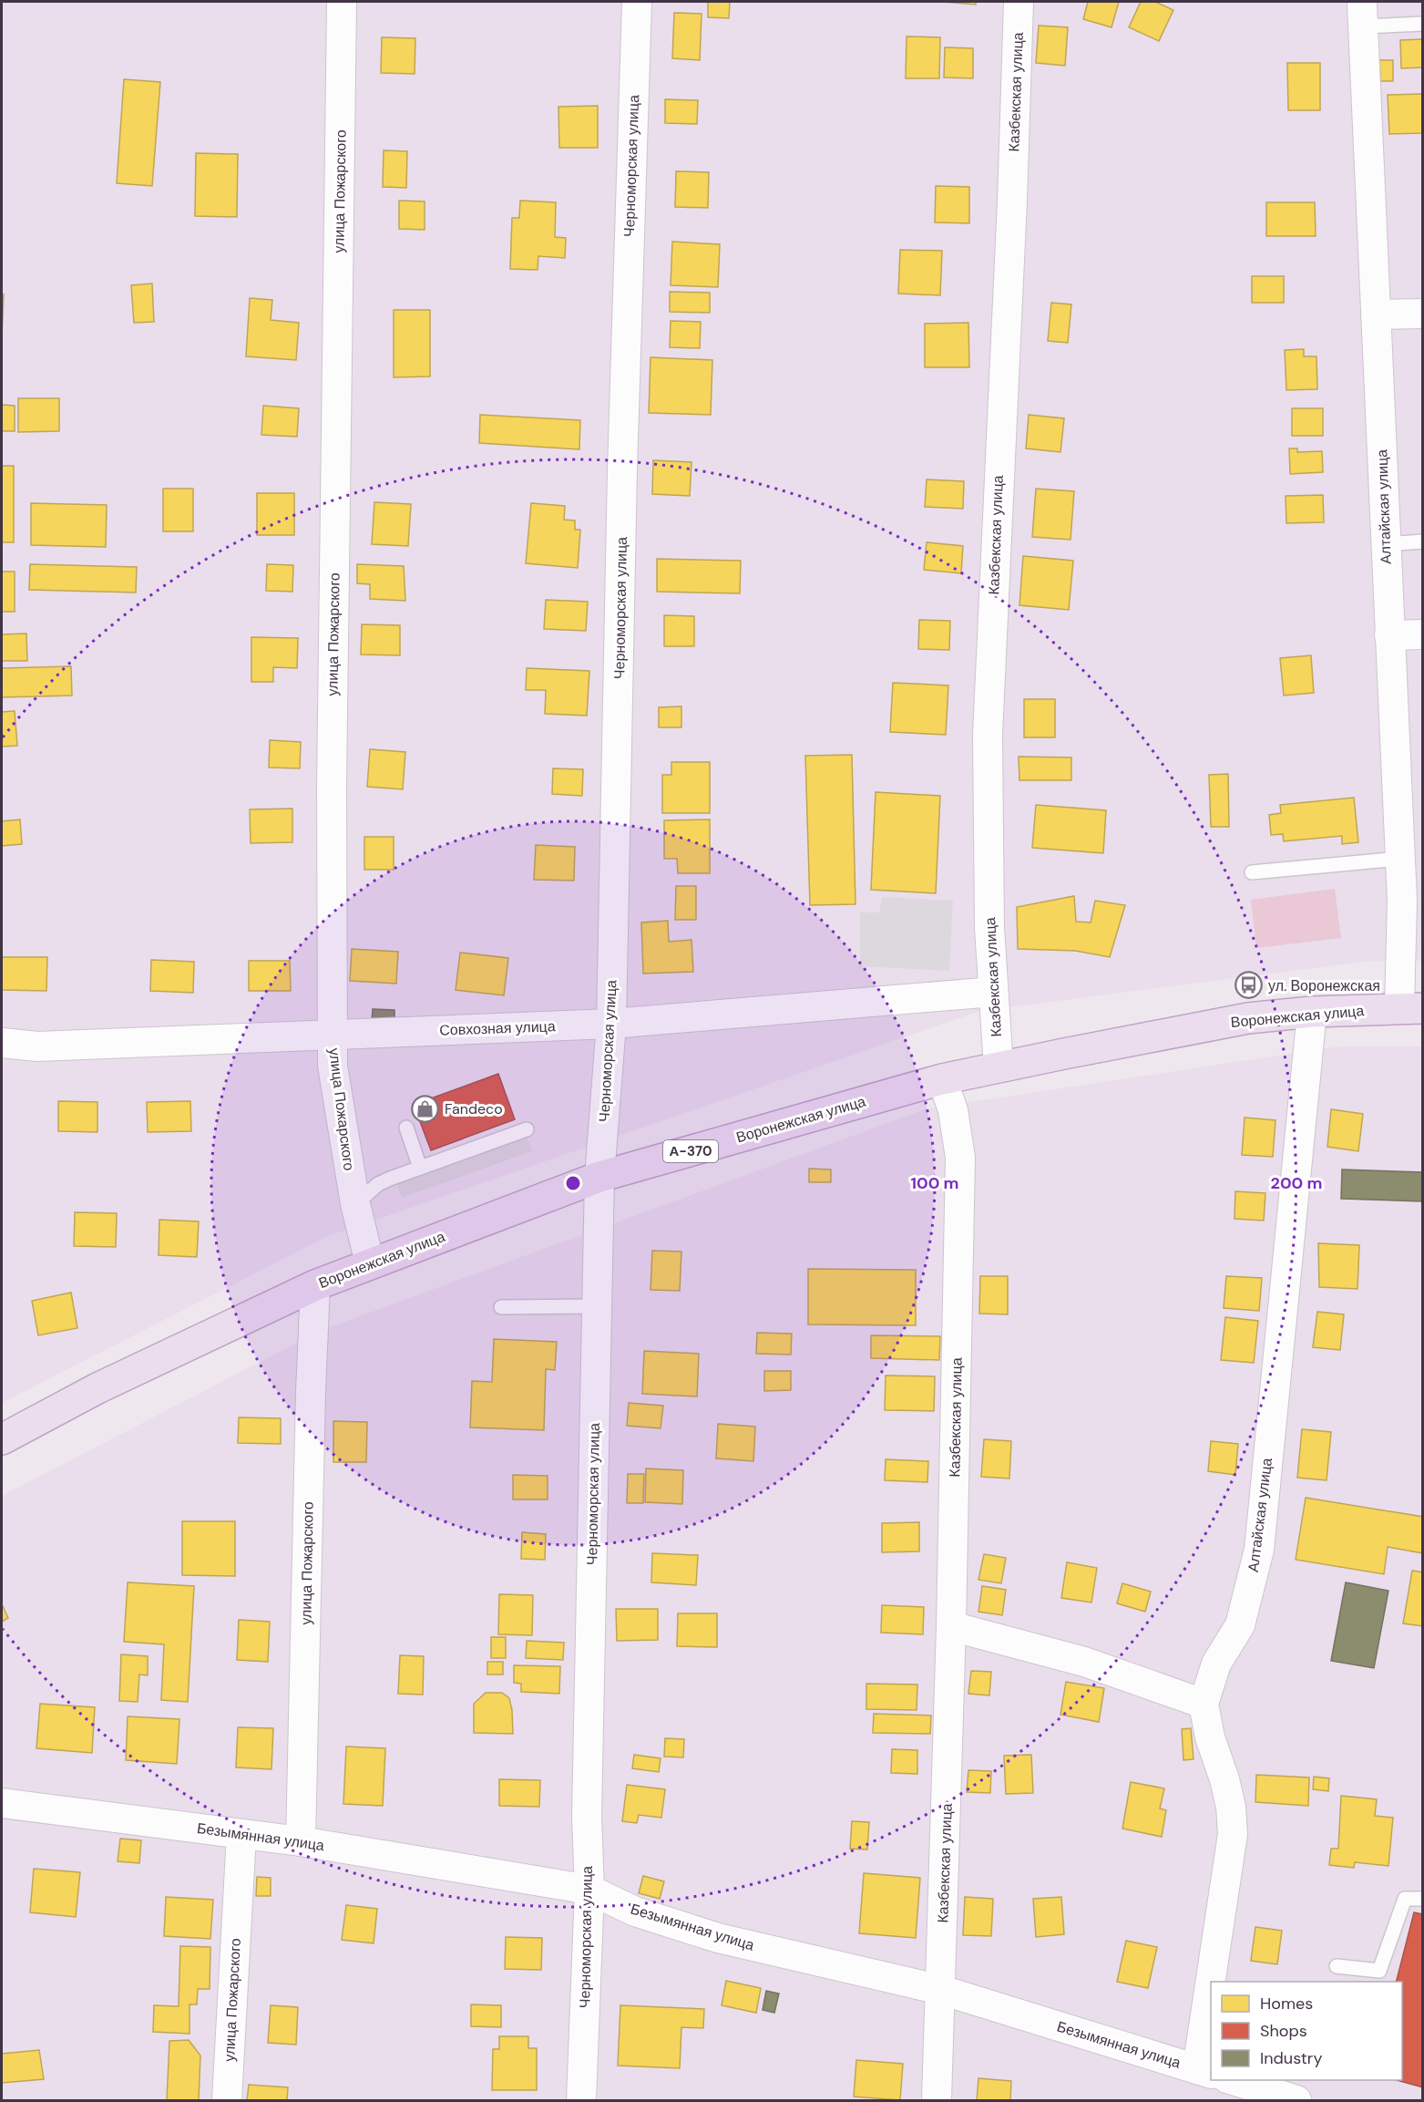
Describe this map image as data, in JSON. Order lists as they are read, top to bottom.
{
  "streets": {
    "highway": ["Воронежская улица", "А-370"],
    "street": [
      "Казбекская улица",
      "Черноморская улица",
      "улица Пожарского",
      "Алтайская улица",
      "Совхозная улица",
      "Безымянная улица"
    ]
  },
  "crossings": [
    ["Казбекская улица", "Воронежская улица"],
    ["Казбекская улица", "Совхозная улица"],
    ["Казбекская улица", "Безымянная улица"],
    ["Черноморская улица", "Воронежская улица"],
    ["Черноморская улица", "Совхозная улица"],
    ["Черноморская улица", "Безымянная улица"],
    ["улица Пожарского", "Воронежская улица"],
    ["улица Пожарского", "Совхозная улица"],
    ["улица Пожарского", "Безымянная улица"],
    ["Алтайская улица", "Воронежская улица"],
    ["Алтайская улица", "Безымянная улица"]
  ],
  "places": {
    "bus stop": ["ул. Воронежская"],
    "shop": ["Fandeco"]
  },
  "legend": ["Homes", "Shops", "Industry"],
  "rings": ["100 m", "200 m"]
}
